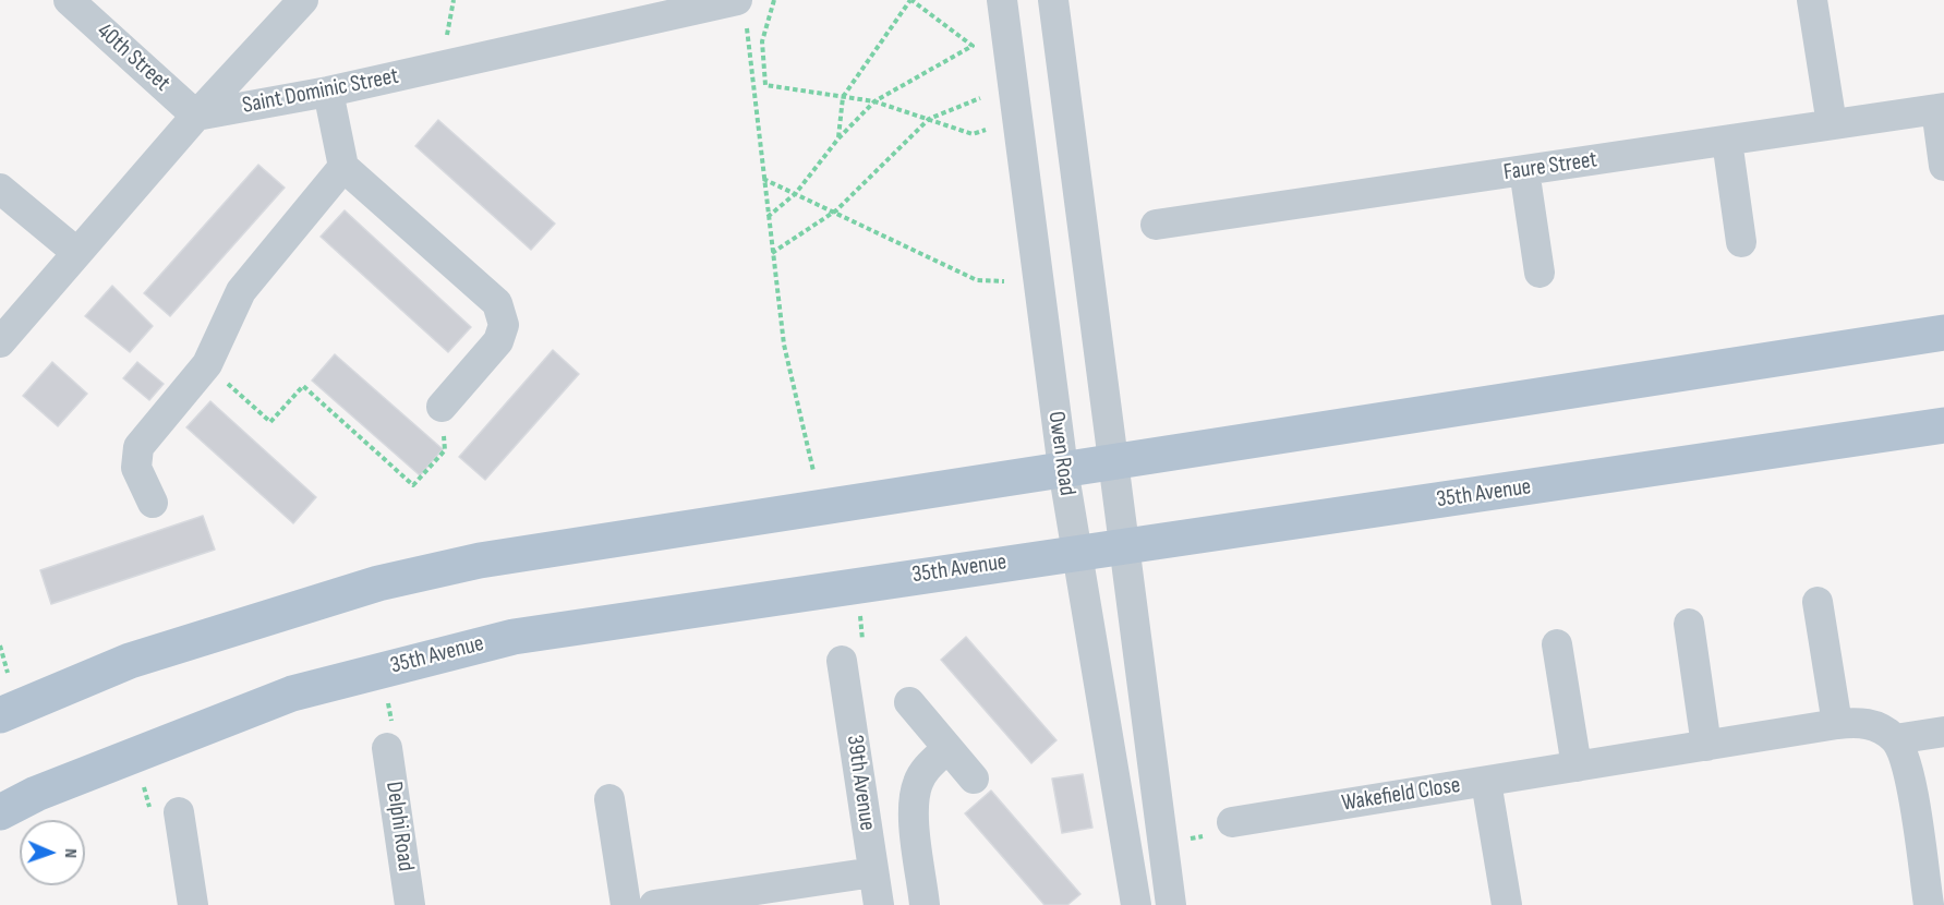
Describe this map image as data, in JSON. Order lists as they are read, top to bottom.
{
  "streets": {
    "main road": ["35th Avenue"],
    "street": [
      "40th Street",
      "Saint Dominic Street",
      "Faure Street",
      "Owen Road",
      "39th Avenue",
      "Wakefield Close",
      "Delphi Road"
    ]
  },
  "crossings": [
    ["40th Street", "Saint Dominic Street"],
    ["Owen Road", "35th Avenue"]
  ],
  "north": "right"
}
